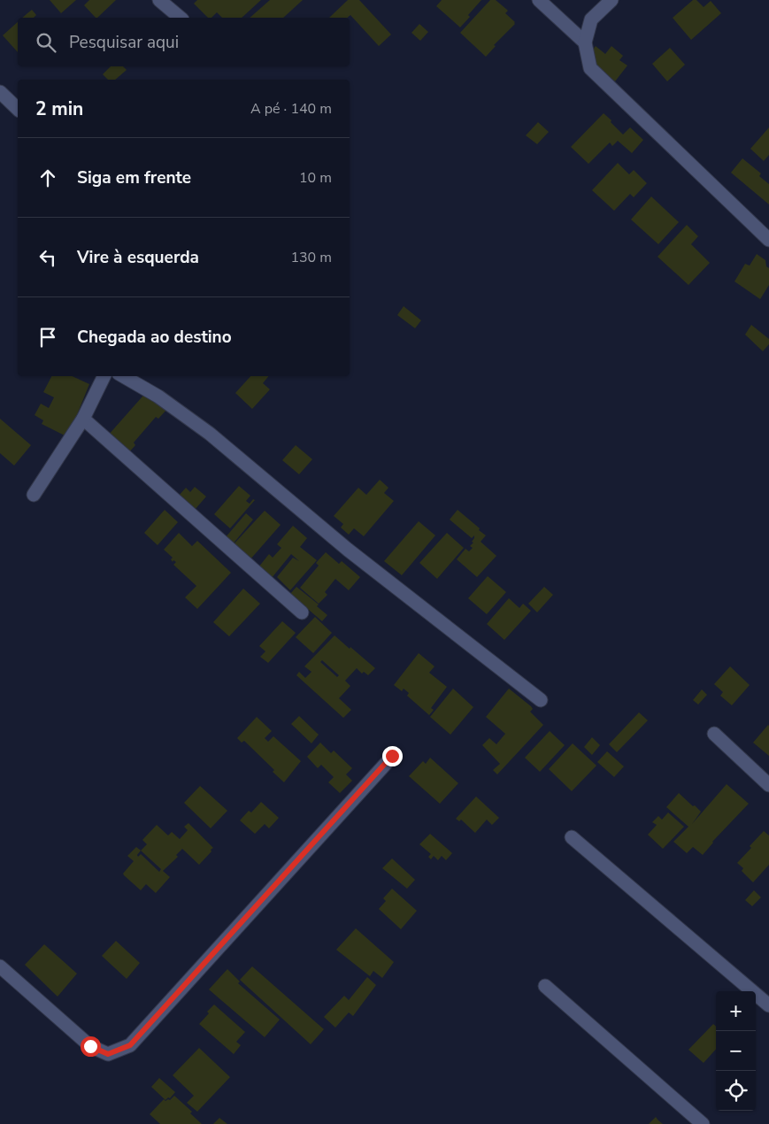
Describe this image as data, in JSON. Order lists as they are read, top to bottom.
{
  "page": {
    "search": "Pesquisar aqui",
    "heading": ["2 min", "A pé · 140 m"],
    "list": [
      ["Siga em frente", "10 m"],
      ["Vire à esquerda", "130 m"],
      "Chegada ao destino"
    ],
    "map_buttons": ["+", "−"]
  }
}
